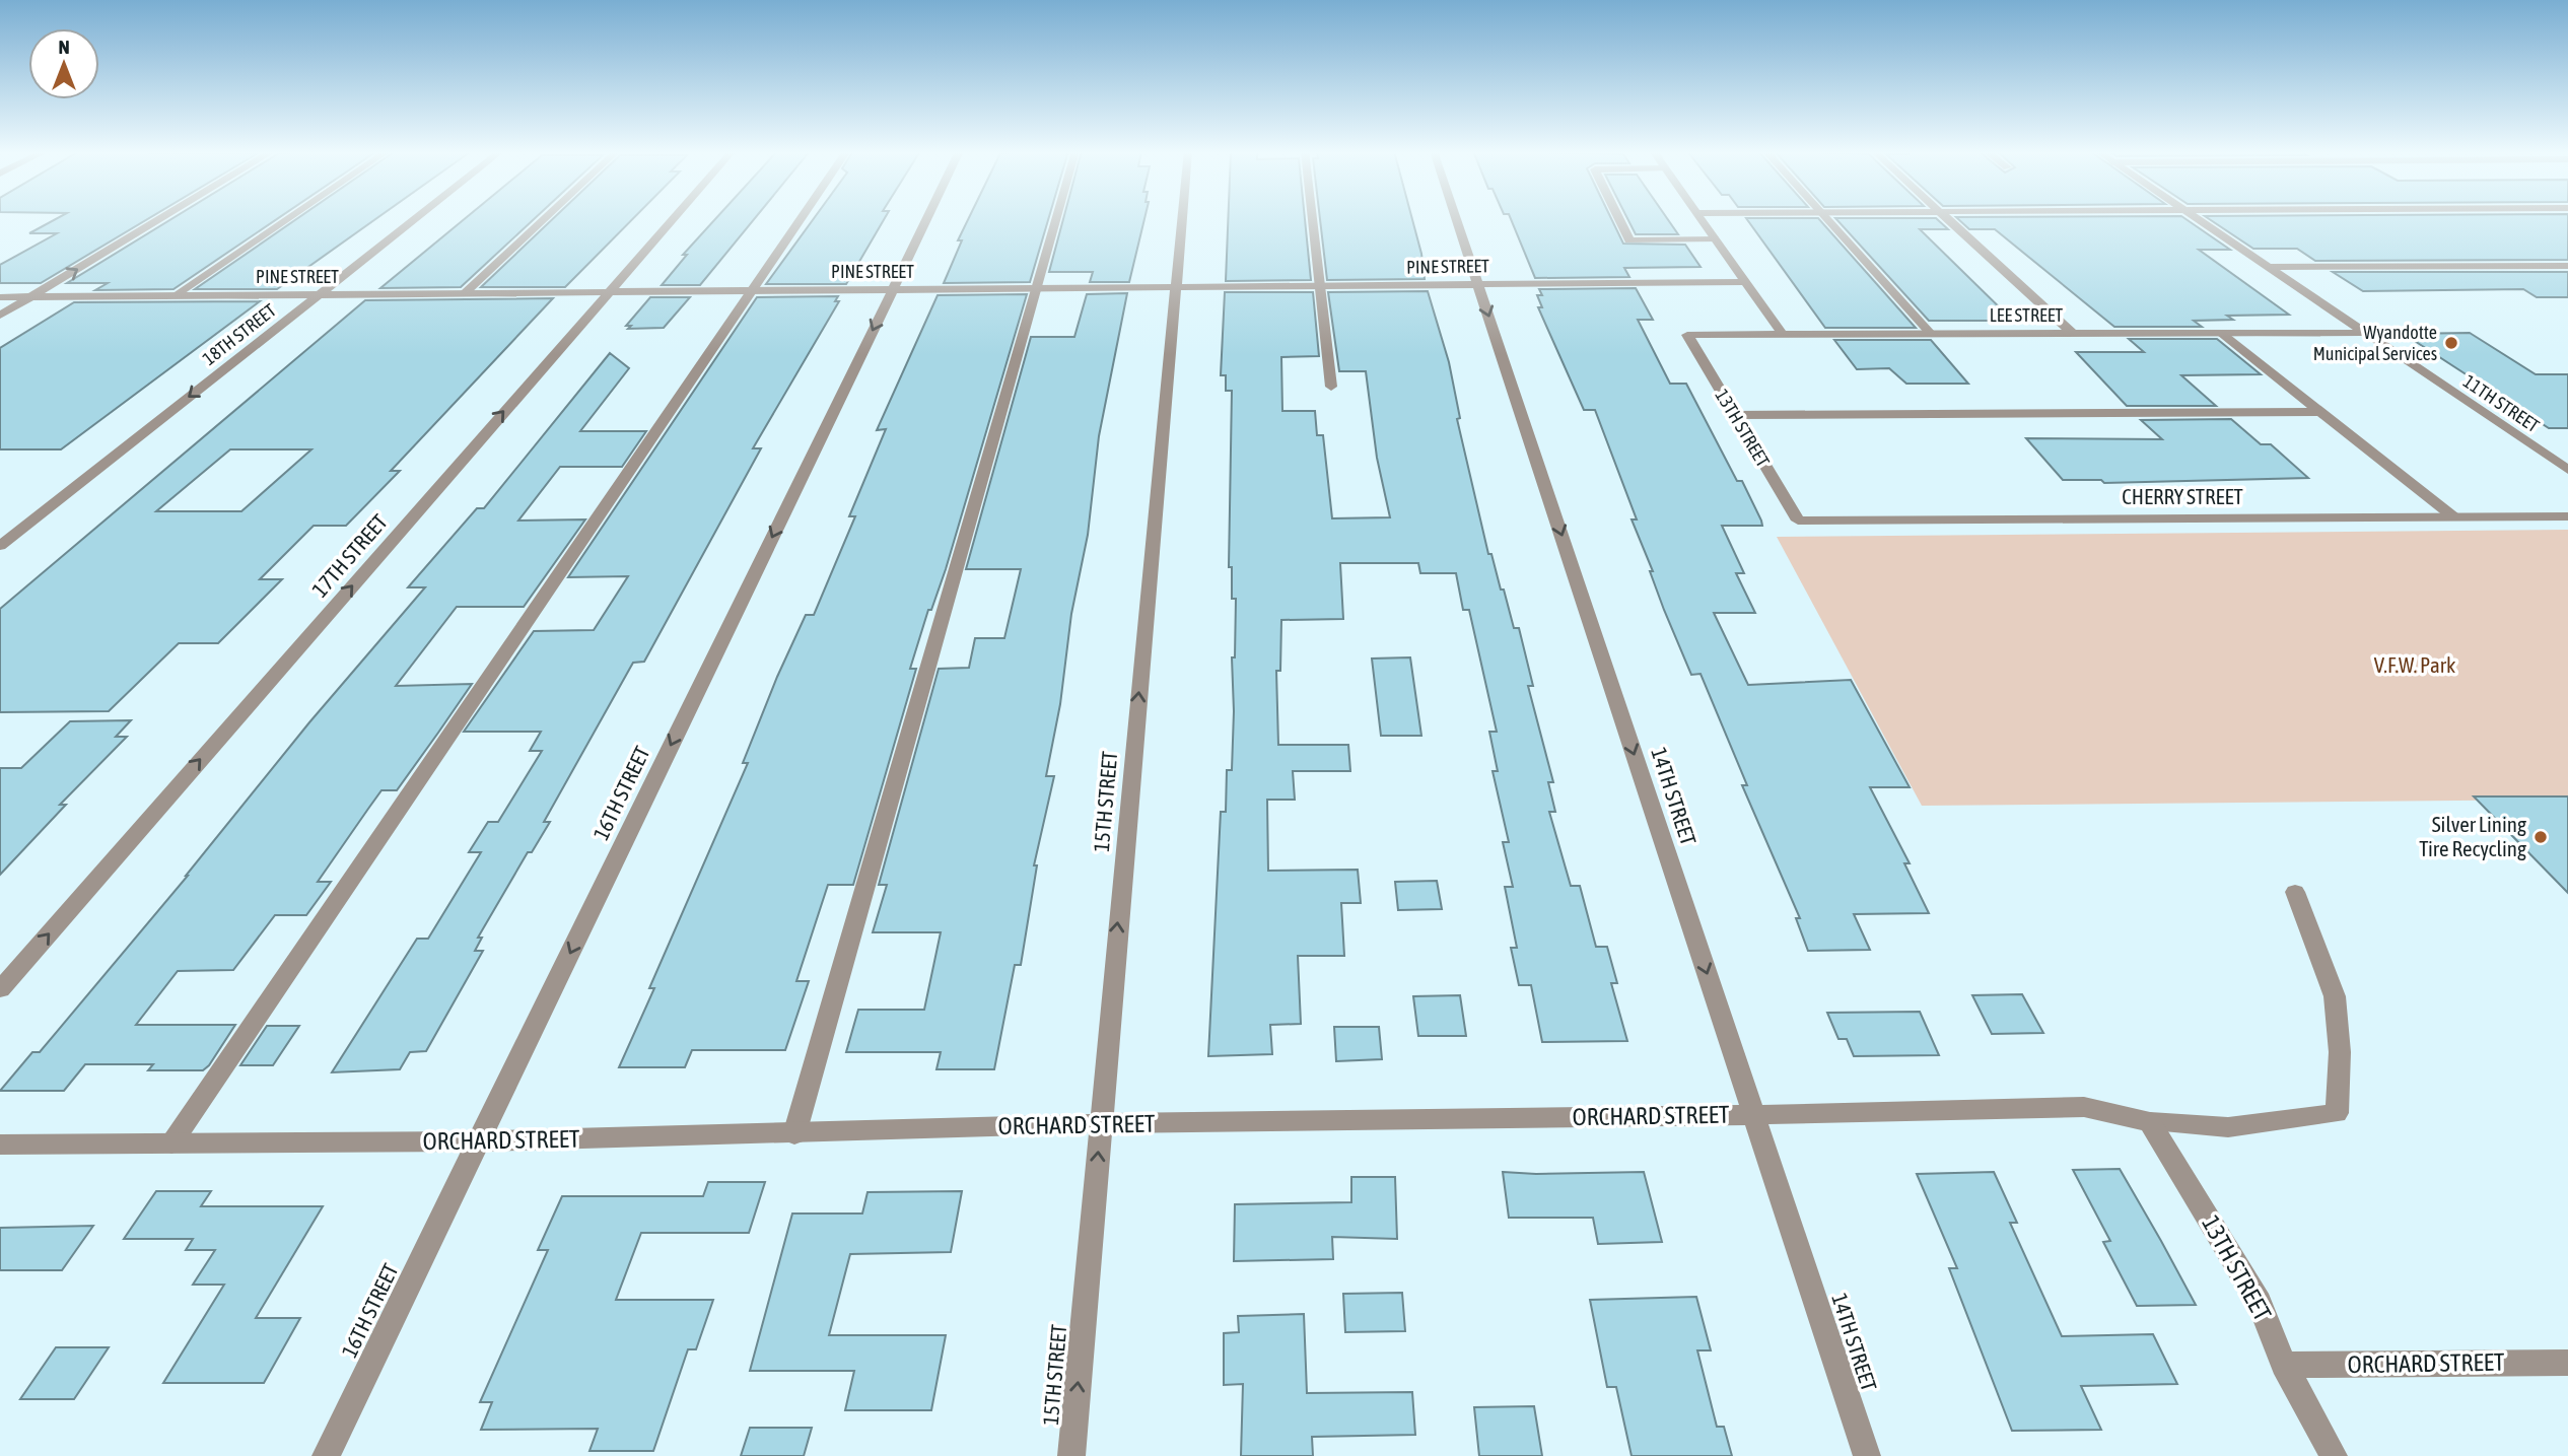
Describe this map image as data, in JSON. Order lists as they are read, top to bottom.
{
  "streets": {
    "street": [
      "PINE STREET",
      "LEE STREET",
      "18TH STREET",
      "11TH STREET",
      "13TH STREET",
      "CHERRY STREET",
      "17TH STREET",
      "16TH STREET",
      "14TH STREET",
      "15TH STREET",
      "ORCHARD STREET"
    ]
  },
  "crossings": [
    ["PINE STREET", "18TH STREET"],
    ["PINE STREET", "17TH STREET"],
    ["PINE STREET", "16TH STREET"],
    ["PINE STREET", "14TH STREET"],
    ["PINE STREET", "15TH STREET"],
    ["LEE STREET", "11TH STREET"],
    ["LEE STREET", "13TH STREET"],
    ["13TH STREET", "CHERRY STREET"],
    ["13TH STREET", "ORCHARD STREET"],
    ["16TH STREET", "ORCHARD STREET"],
    ["14TH STREET", "ORCHARD STREET"],
    ["15TH STREET", "ORCHARD STREET"]
  ],
  "one_way": ["14TH STREET", "15TH STREET"],
  "parks": ["V.F.W. Park"],
  "places": ["Wyandotte Municipal Services", "Silver Lining Tire Recycling"],
  "north": "top"
}
